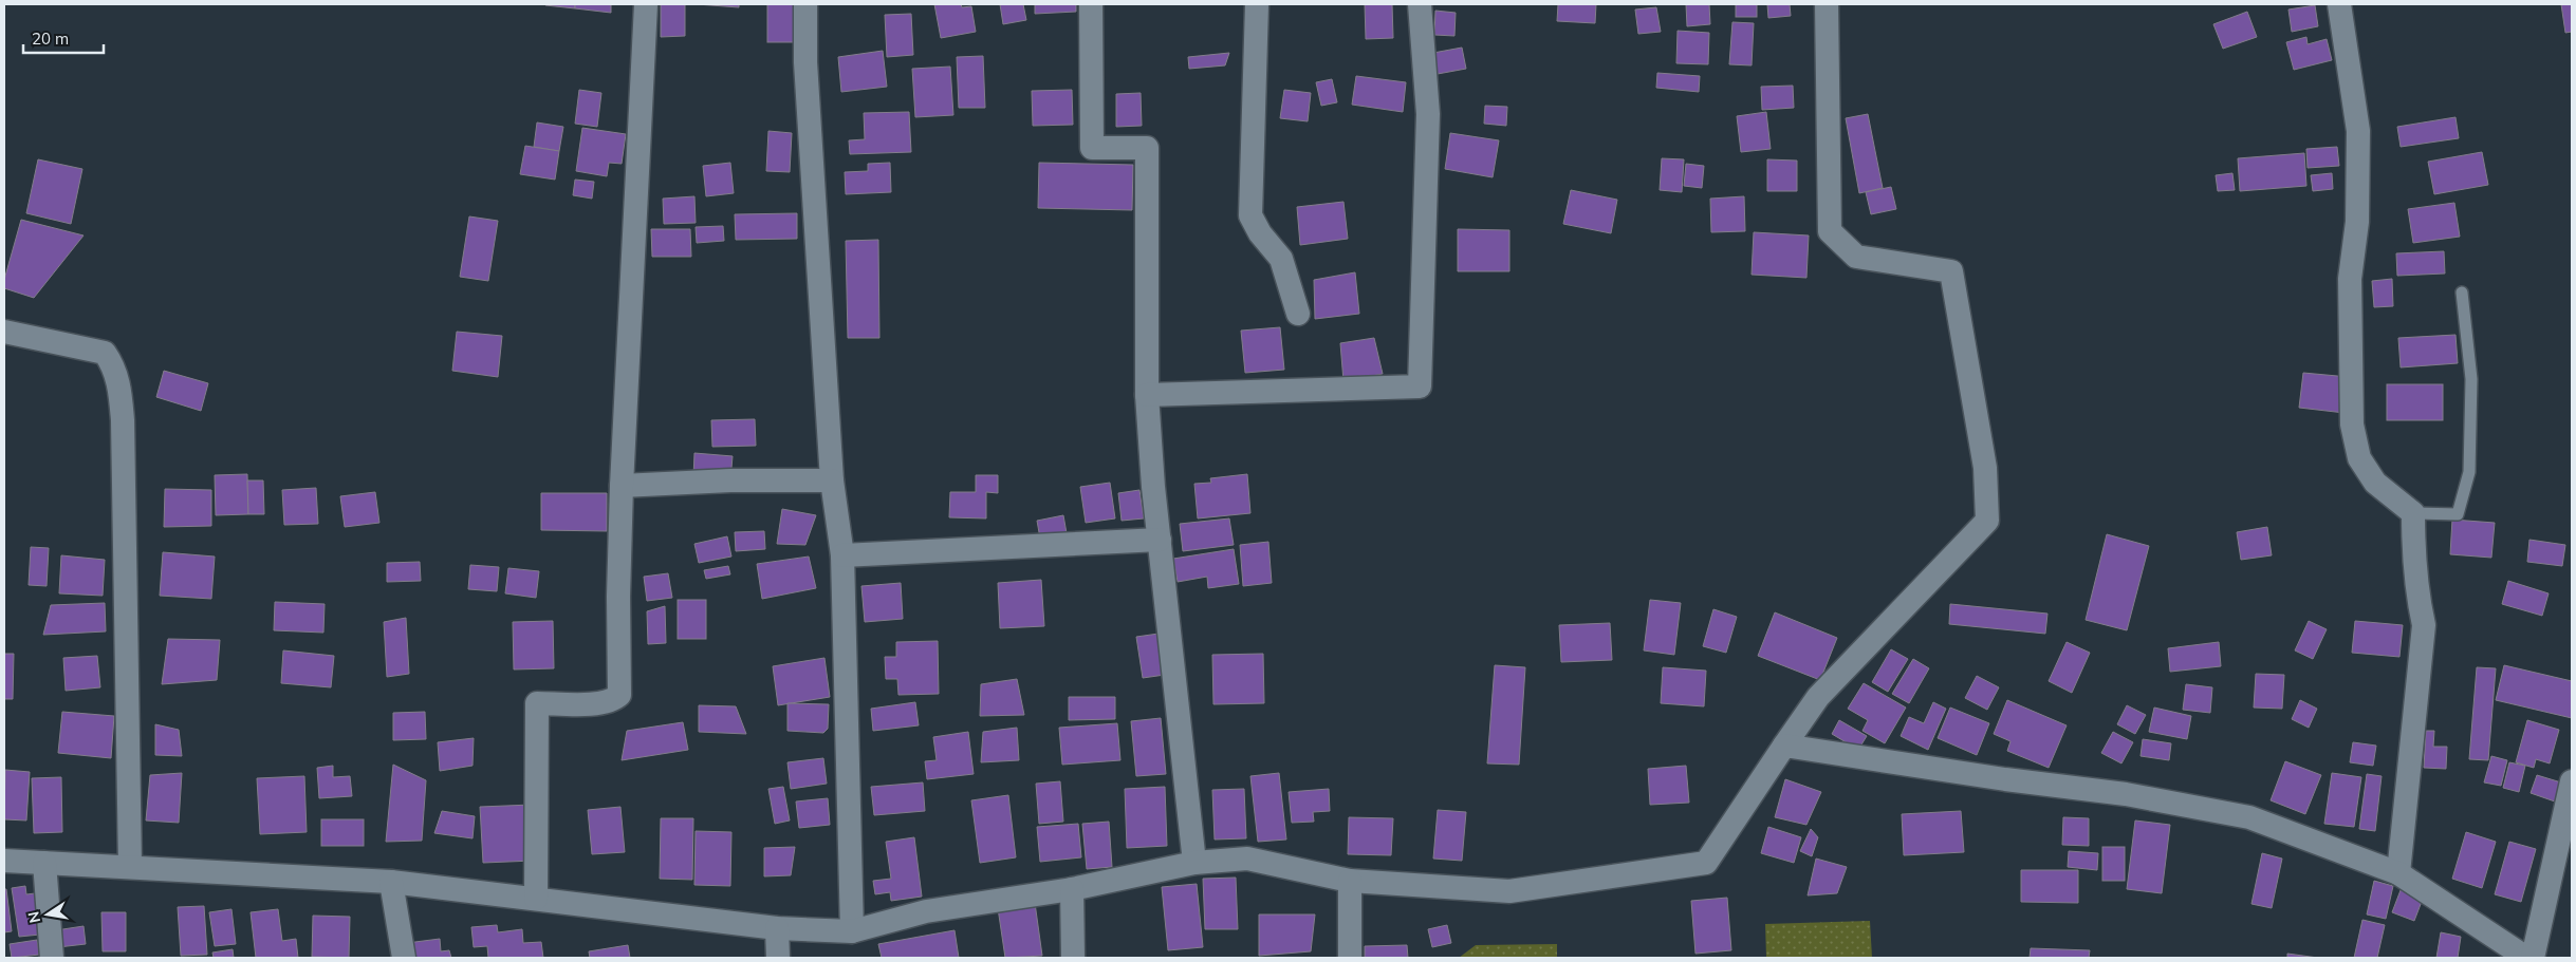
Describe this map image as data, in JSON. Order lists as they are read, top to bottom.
{
  "scale_bar": "20 m",
  "north": "left"
}
